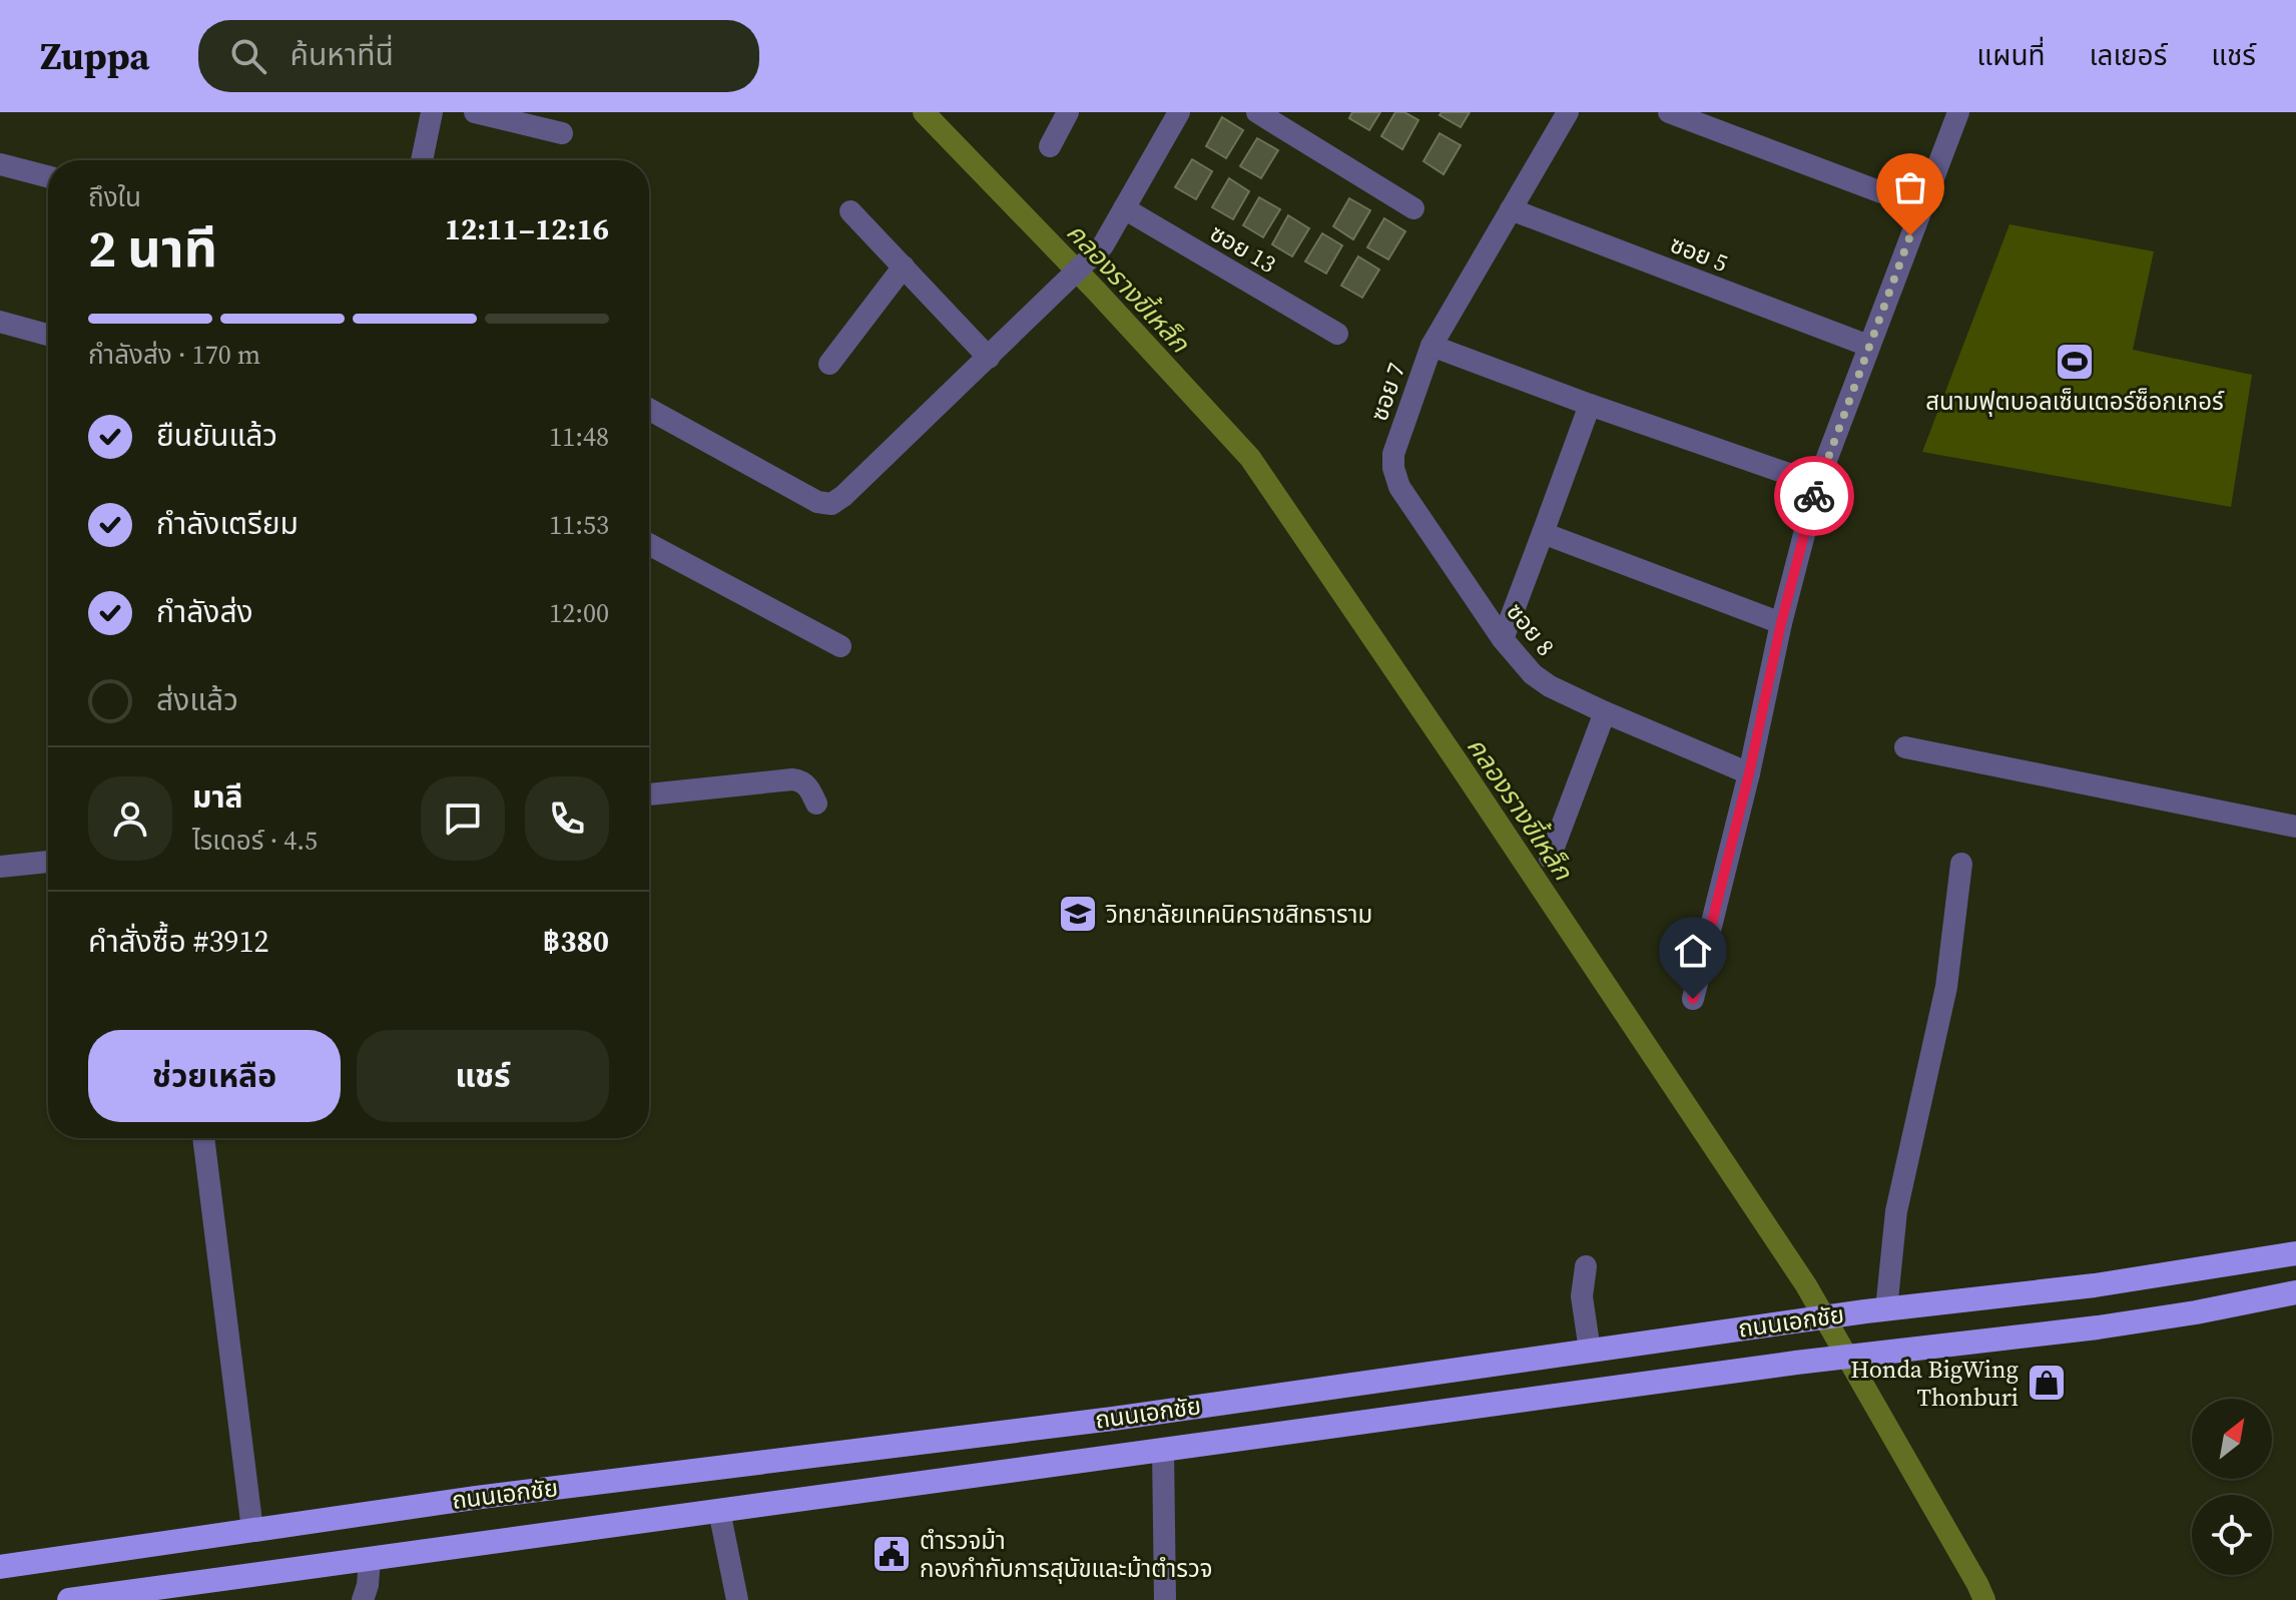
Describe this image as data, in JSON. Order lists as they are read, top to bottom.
{
  "streets": {
    "main road": ["ถนนเอกชัย"],
    "street": [
      "ซอย 13",
      "ซอย 5",
      "ซอย 7",
      "ซอย 8"
    ]
  },
  "crossings": [
    ["ซอย 5", "ซอย 7"],
    ["ซอย 7", "ซอย 8"]
  ],
  "water": ["คลองรางขี้เหล็ก"],
  "places": {
    "sports": ["สนามฟุตบอลเซ็นเตอร์ซ็อกเกอร์"],
    "school or university": ["วิทยาลัยเทคนิคราชสิทธาราม"],
    "shop": ["Honda BigWing Thonburi"],
    "public building": ["ตำรวจม้า กองกำกับการสุนัขและม้าตำรวจ"]
  },
  "north": "top right",
  "page": {
    "header": "Zuppa",
    "search": "ค้นหาที่นี่",
    "nav": ["แผนที่", "เลเยอร์", "แชร์"],
    "heading": ["2 นาที", "ถึงใน", "12:11–12:16"],
    "panel": [
      "มาลี",
      "ไรเดอร์ · 4.5",
      "คำสั่งซื้อ #3912",
      "฿380"
    ],
    "bar": "กำลังส่ง · 170 m",
    "list": [
      ["ยืนยันแล้ว", "11:48"],
      ["กำลังเตรียม", "11:53"],
      ["กำลังส่ง", "12:00"],
      "ส่งแล้ว"
    ],
    "buttons": ["ช่วยเหลือ", "แชร์"]
  }
}
